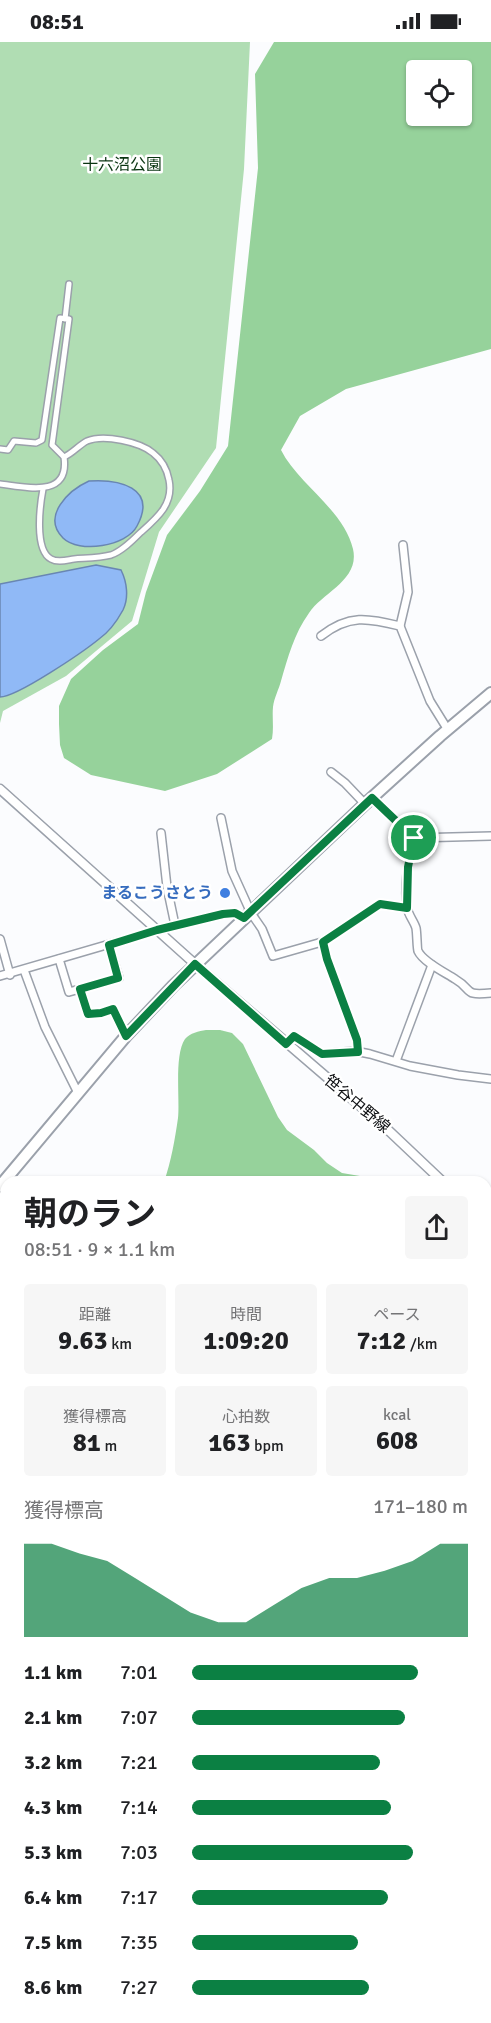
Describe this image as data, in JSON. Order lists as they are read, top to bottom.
{
  "streets": {
    "street": ["笹谷中野線"]
  },
  "parks": ["十六沼公園"],
  "places": ["まるこうさとう"],
  "page": {
    "status": "08:51",
    "heading": ["朝のラン", "08:51 · 9 × 1.1 km"],
    "stats": [
      ["距離", "9.63 km"],
      ["時間", "1:09:20"],
      ["ペース", "7:12 /km"],
      ["獲得標高", "81 m"],
      ["心拍数", "163 bpm"],
      ["kcal", "608"]
    ],
    "chart": ["獲得標高", "171–180 m"],
    "list": [
      {
        "name": "1.1 km",
        "note": "7:01"
      },
      {
        "name": "2.1 km",
        "note": "7:07"
      },
      {
        "name": "3.2 km",
        "note": "7:21"
      },
      {
        "name": "4.3 km",
        "note": "7:14"
      },
      {
        "name": "5.3 km",
        "note": "7:03"
      },
      {
        "name": "6.4 km",
        "note": "7:17"
      },
      {
        "name": "7.5 km",
        "note": "7:35"
      },
      {
        "name": "8.6 km",
        "note": "7:27"
      }
    ]
  }
}
